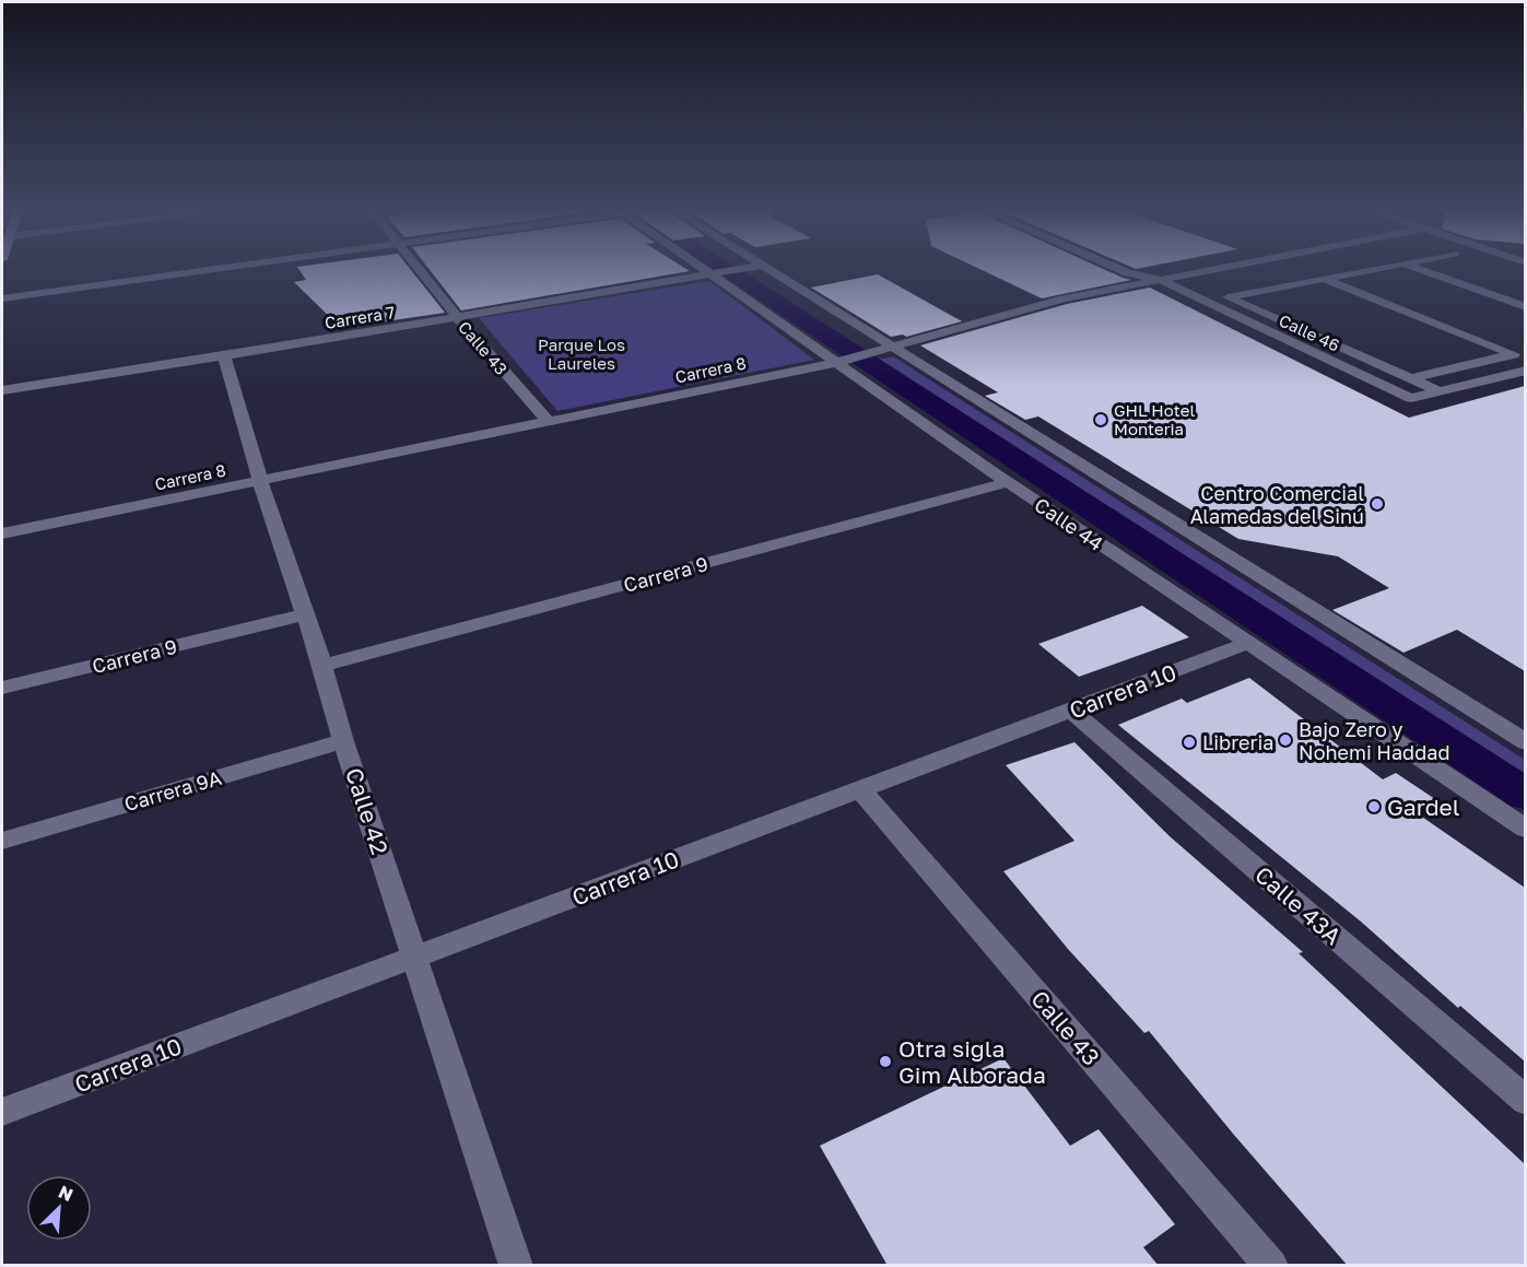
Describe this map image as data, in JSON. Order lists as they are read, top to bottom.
{
  "streets": {
    "street": [
      "Carrera 7",
      "Calle 46",
      "Calle 43",
      "Carrera 8",
      "Calle 44",
      "Carrera 9",
      "Carrera 10",
      "Carrera 9A",
      "Calle 42",
      "Calle 43A"
    ]
  },
  "crossings": [
    ["Carrera 7", "Calle 43"],
    ["Carrera 7", "Calle 44"],
    ["Carrera 7", "Calle 42"],
    ["Calle 46", "Carrera 8"],
    ["Calle 43", "Carrera 8"],
    ["Calle 43", "Carrera 10"],
    ["Carrera 8", "Calle 44"],
    ["Carrera 8", "Calle 42"],
    ["Calle 44", "Carrera 9"],
    ["Calle 44", "Carrera 10"],
    ["Carrera 9", "Calle 42"],
    ["Carrera 10", "Calle 42"],
    ["Carrera 10", "Calle 43A"],
    ["Carrera 9A", "Calle 42"]
  ],
  "parks": ["Parque Los Laureles"],
  "places": [
    "GHL Hotel Monteria",
    "Centro Comercial Alamedas del Sinú",
    "Bajo Zero y Nohemi Haddad",
    "Libreria",
    "Gardel",
    "Otra sigla Gim Alborada"
  ],
  "north": "top right"
}
